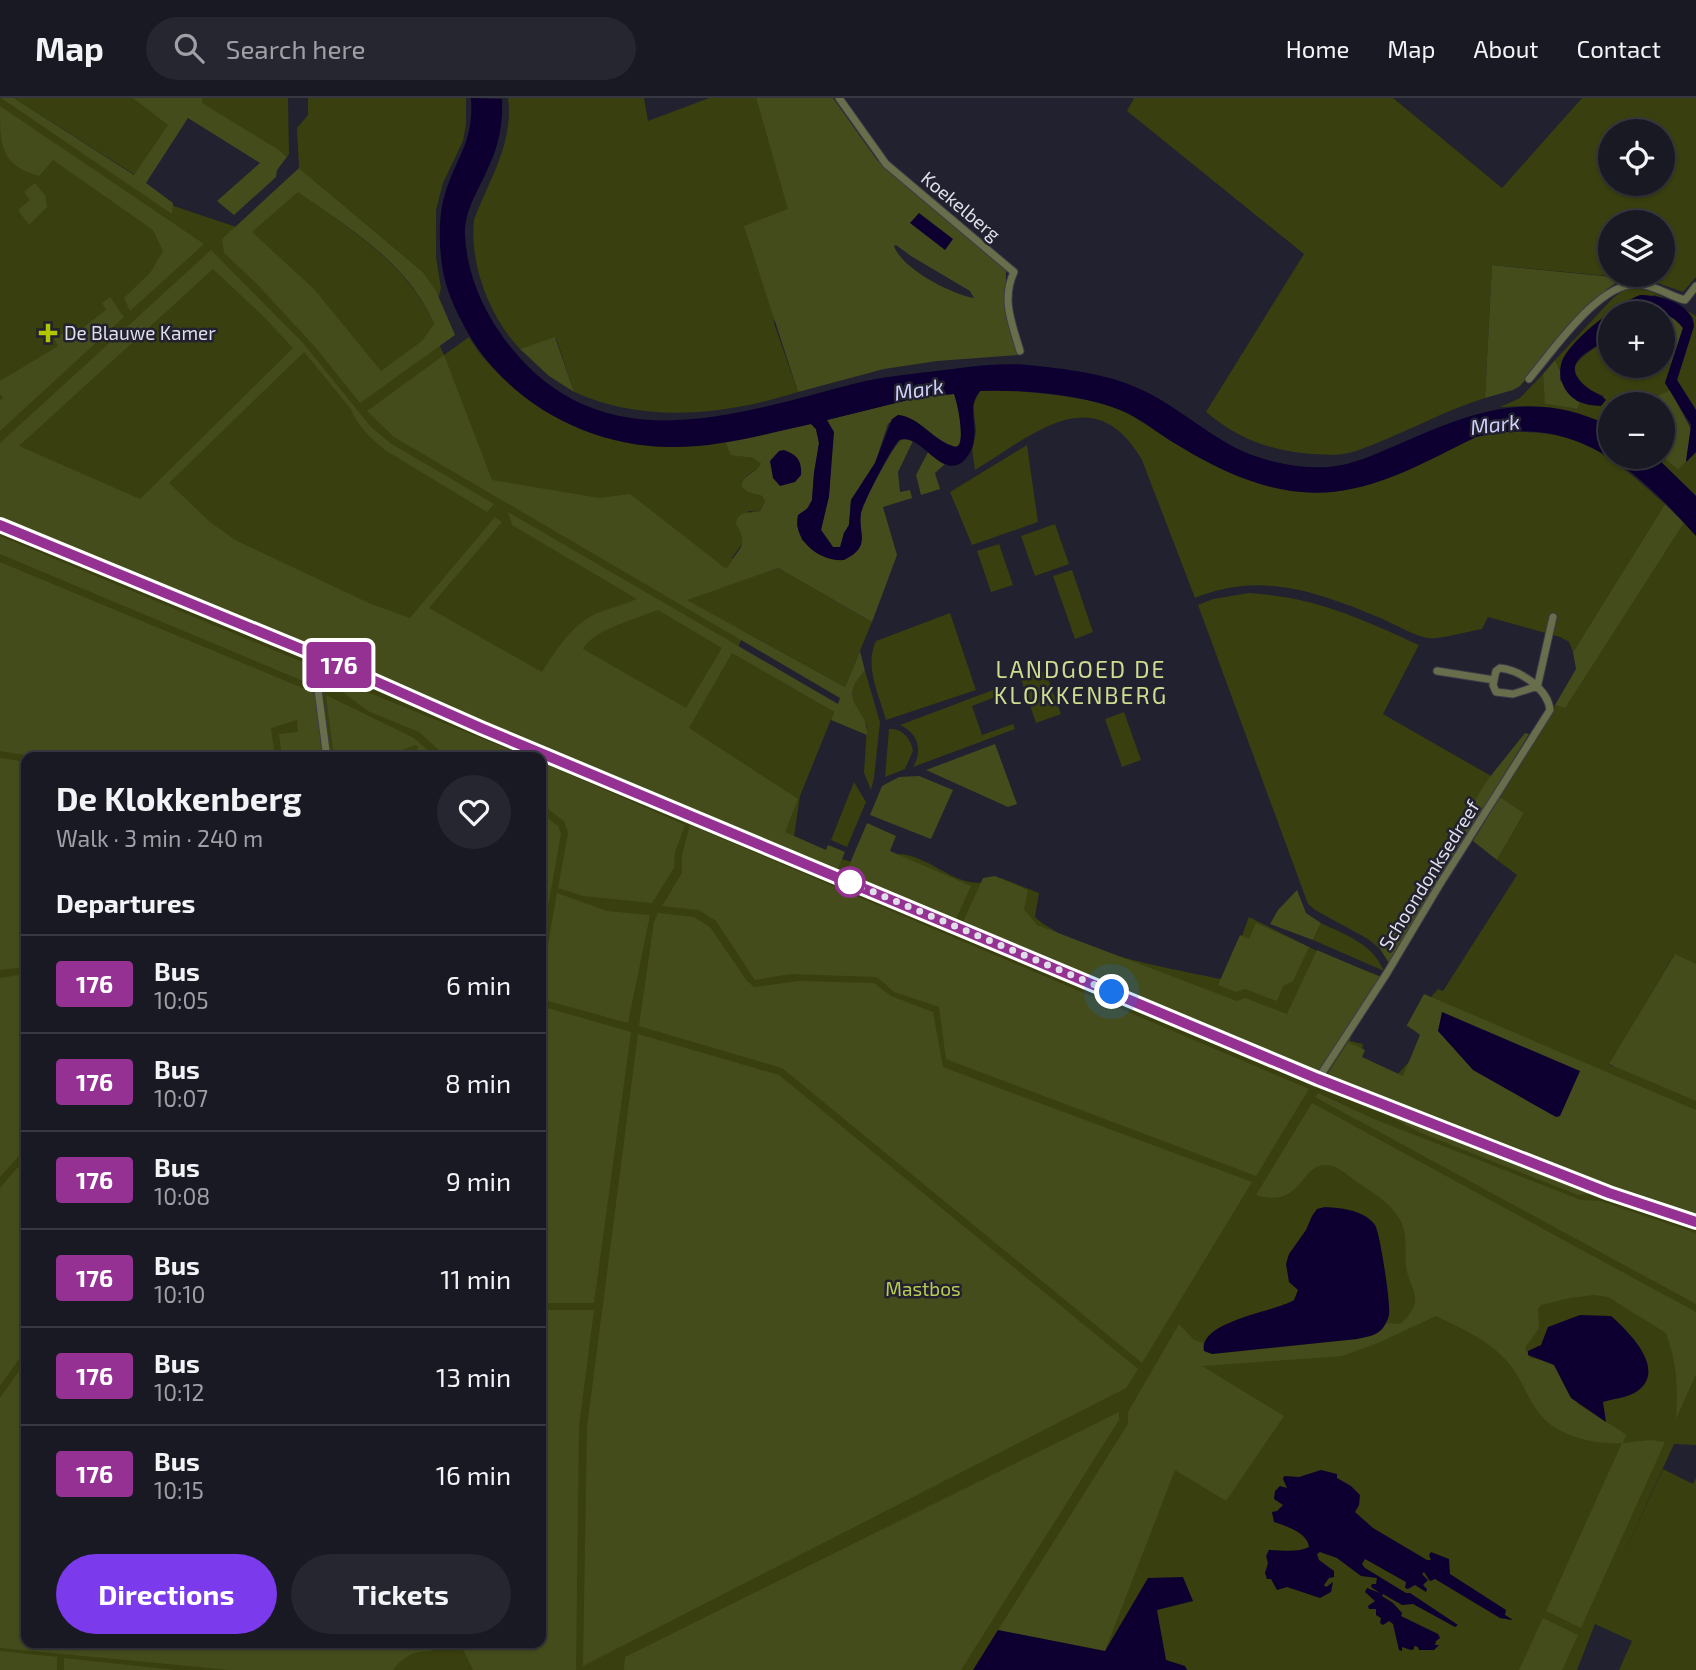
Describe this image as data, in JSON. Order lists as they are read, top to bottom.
{
  "streets": {
    "street": ["Koekelberg", "Schoondonksedreef"]
  },
  "districts": ["LANDGOED DE KLOKKENBERG"],
  "water": ["Mark"],
  "parks": ["Mastbos"],
  "places": {
    "health": ["De Blauwe Kamer"]
  },
  "lines": ["bus line 176"],
  "page": {
    "header": "Map",
    "search": "Search here",
    "nav": [
      "Home",
      "Map",
      "About",
      "Contact"
    ],
    "on_map": "176",
    "map_buttons": ["+", "−"],
    "heading": [
      ["De Klokkenberg", "Walk · 3 min · 240 m"],
      "Departures"
    ],
    "list": [
      {
        "mark": "176",
        "name": "Bus",
        "note": "10:05",
        "value": "6 min"
      },
      {
        "mark": "176",
        "name": "Bus",
        "note": "10:07",
        "value": "8 min"
      },
      {
        "mark": "176",
        "name": "Bus",
        "note": "10:08",
        "value": "9 min"
      },
      {
        "mark": "176",
        "name": "Bus",
        "note": "10:10",
        "value": "11 min"
      },
      {
        "mark": "176",
        "name": "Bus",
        "note": "10:12",
        "value": "13 min"
      },
      {
        "mark": "176",
        "name": "Bus",
        "note": "10:15",
        "value": "16 min"
      }
    ],
    "buttons": ["Directions", "Tickets"]
  }
}
